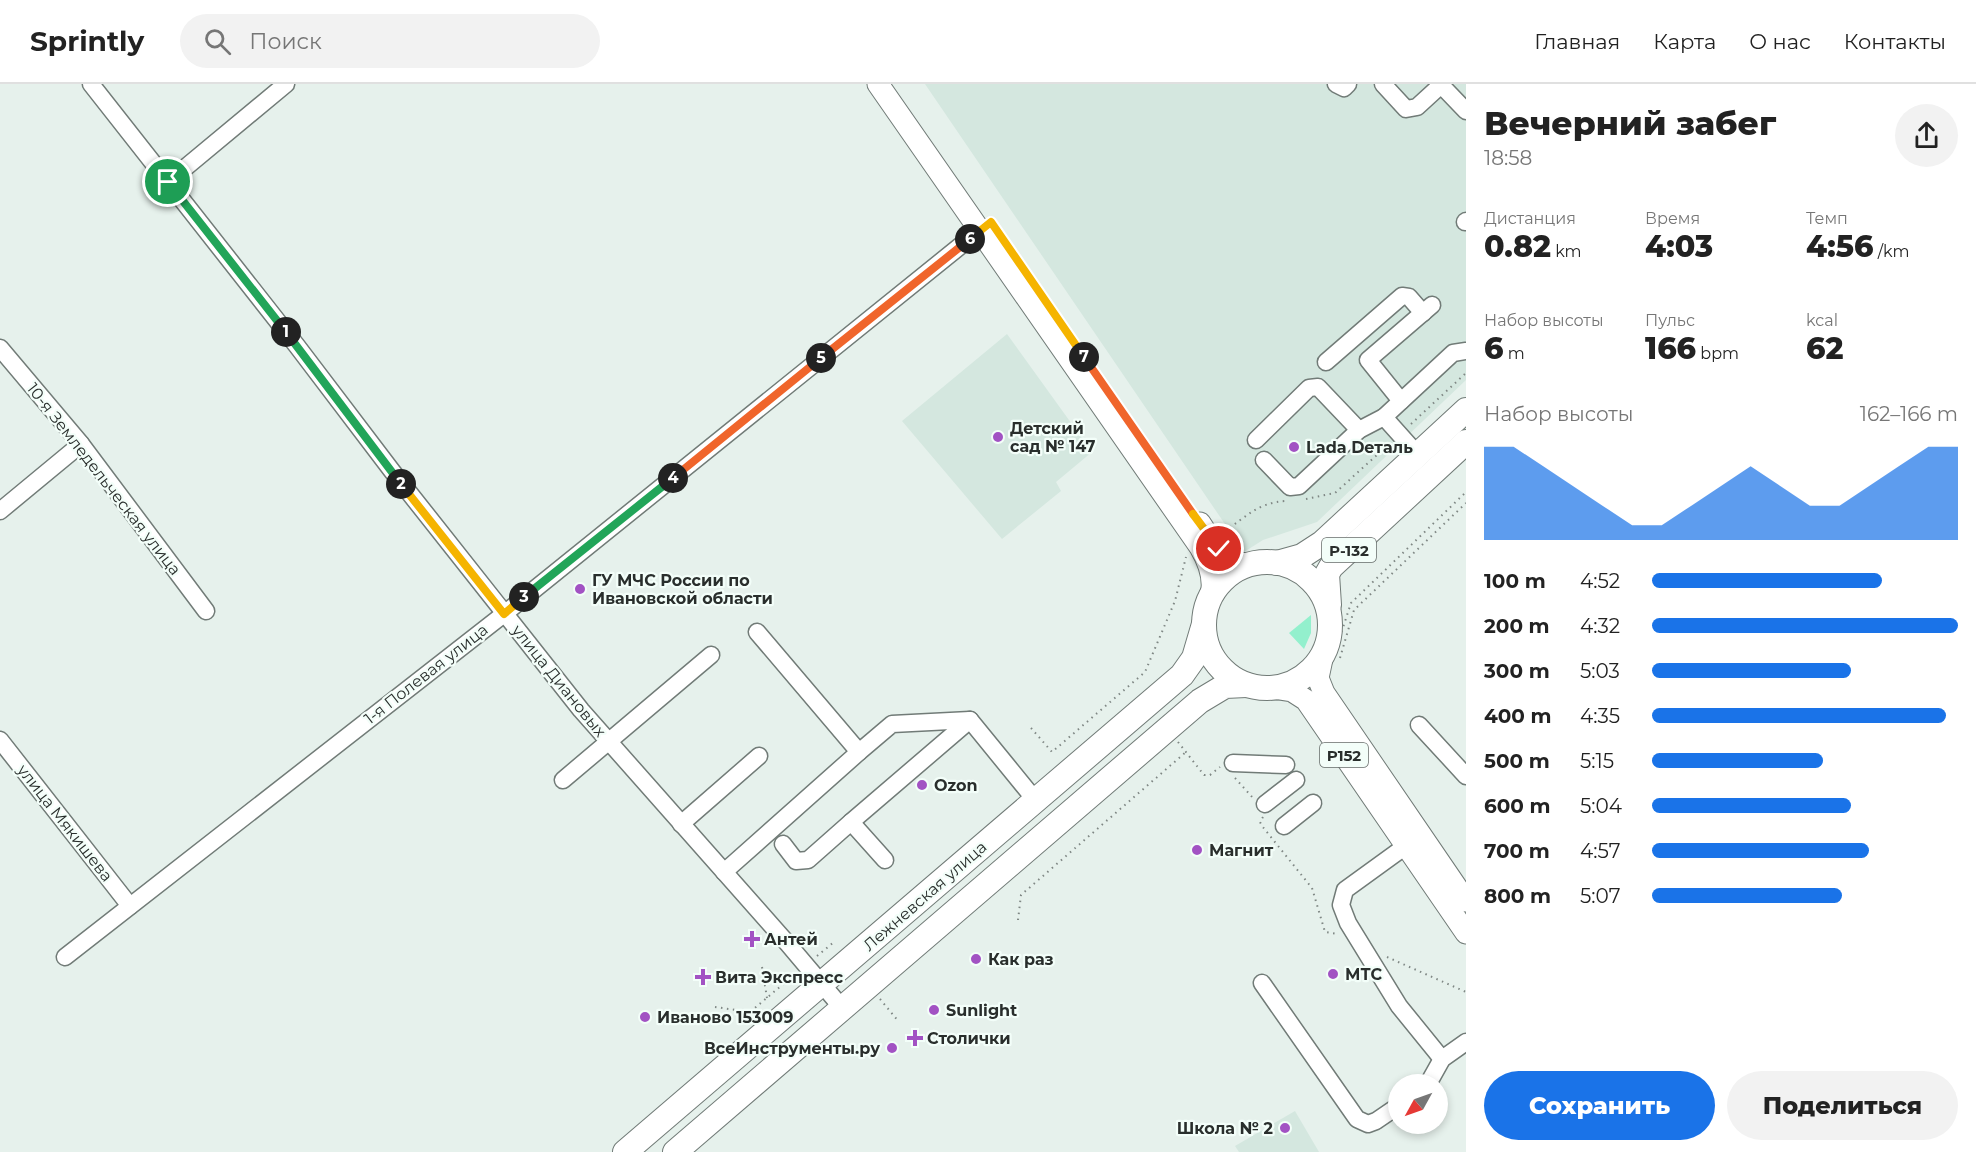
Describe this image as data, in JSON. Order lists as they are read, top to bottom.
{
  "streets": {
    "highway": ["Р-132", "Лежневская улица"],
    "main road": ["Р152"],
    "street": [
      "10-я Земледельческая улица",
      "1-я Полевая улица",
      "улица Диановых",
      "улица Мякишева"
    ]
  },
  "crossings": [
    ["Р-132", "Р152"],
    ["Р-132", "Лежневская улица"],
    ["1-я Полевая улица", "улица Диановых"],
    ["1-я Полевая улица", "улица Мякишева"],
    ["улица Диановых", "Лежневская улица"],
    ["Р152", "Лежневская улица"]
  ],
  "places": {
    "other": [
      "Детский сад № 147",
      "Lada Dеталь",
      "ГУ МЧС России по Ивановской области",
      "Ozon",
      "Магнит",
      "Как раз",
      "МТС",
      "Sunlight",
      "Иваново 153009",
      "ВсеИнструменты.ру",
      "Школа № 2"
    ],
    "health": ["Антей", "Вита Экспресс", "Столички"]
  },
  "north": "bottom left",
  "page": {
    "header": "Sprintly",
    "search": "Поиск",
    "nav": [
      "Главная",
      "Карта",
      "О нас",
      "Контакты"
    ],
    "heading": ["Вечерний забег", "18:58"],
    "stats": [
      ["Дистанция", "0.82 km"],
      ["Время", "4:03"],
      ["Темп", "4:56 /km"],
      ["Набор высоты", "6 m"],
      ["Пульс", "166 bpm"],
      ["kcal", "62"]
    ],
    "pins": [
      "6",
      "1",
      "7",
      "5",
      "4",
      "2",
      "3"
    ],
    "chart": ["Набор высоты", "162–166 m"],
    "list": [
      {
        "name": "100 m",
        "note": "4:52"
      },
      {
        "name": "200 m",
        "note": "4:32"
      },
      {
        "name": "300 m",
        "note": "5:03"
      },
      {
        "name": "400 m",
        "note": "4:35"
      },
      {
        "name": "500 m",
        "note": "5:15"
      },
      {
        "name": "600 m",
        "note": "5:04"
      },
      {
        "name": "700 m",
        "note": "4:57"
      },
      {
        "name": "800 m",
        "note": "5:07"
      }
    ],
    "buttons": ["Сохранить", "Поделиться"]
  }
}
